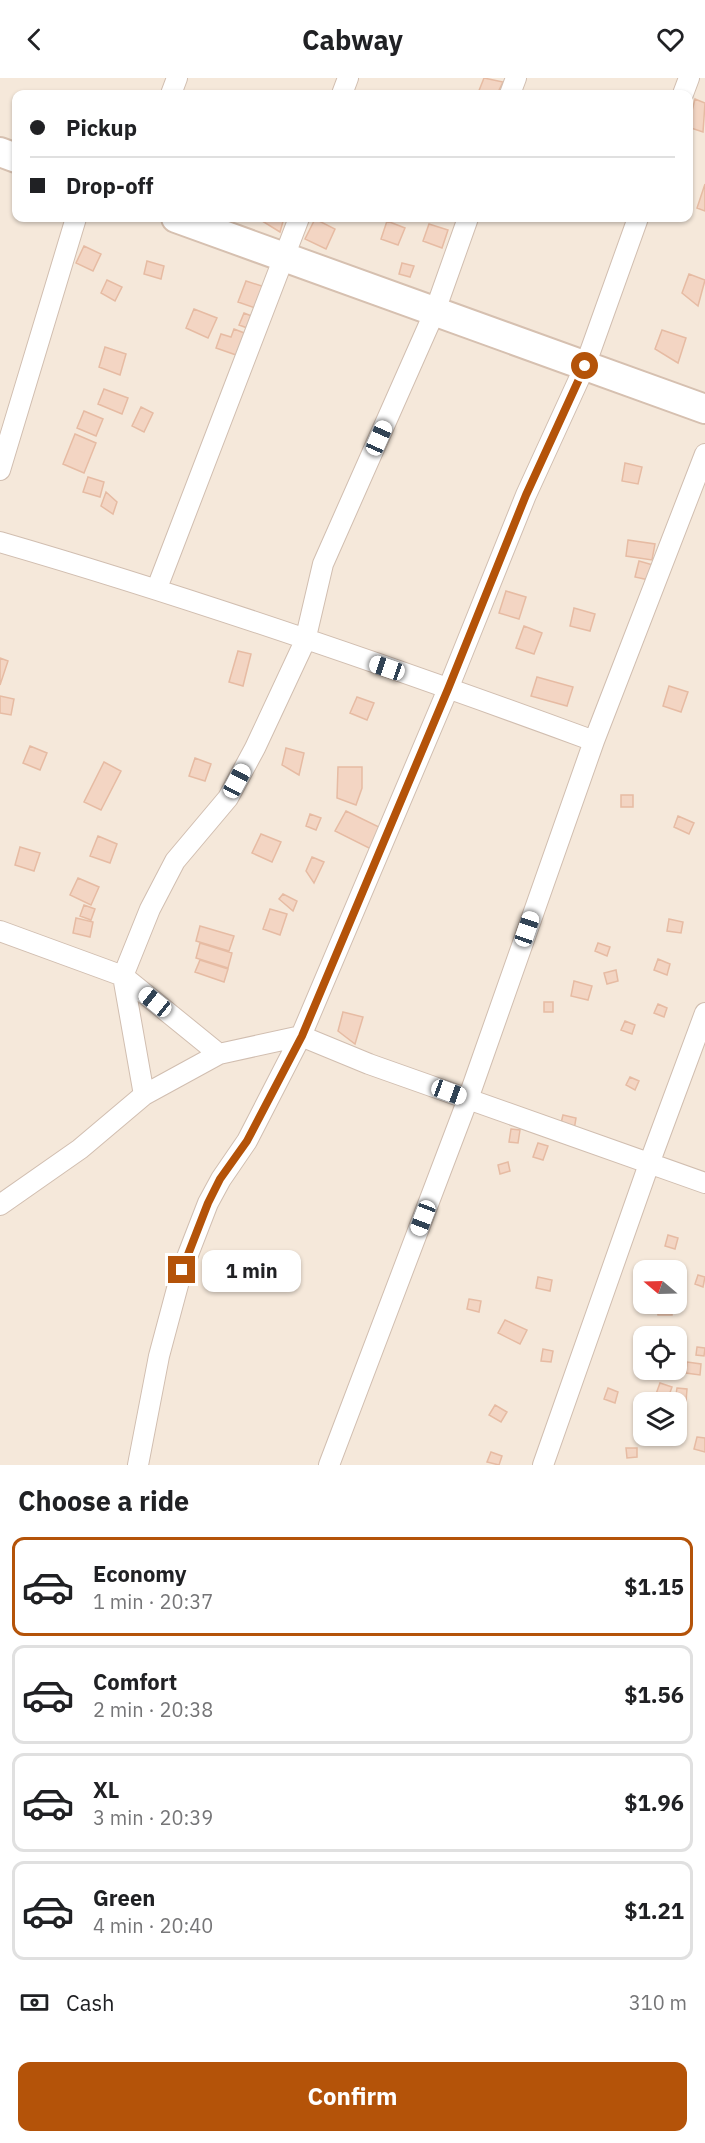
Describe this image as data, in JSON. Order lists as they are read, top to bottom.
{
  "north": "left",
  "page": {
    "header": "Cabway",
    "banner": ["Pickup", "Drop-off"],
    "bubble": "1 min",
    "heading": "Choose a ride",
    "list": [
      {
        "name": "Economy",
        "note": "1 min · 20:37",
        "value": "$1.15"
      },
      {
        "name": "Comfort",
        "note": "2 min · 20:38",
        "value": "$1.56"
      },
      {
        "name": "XL",
        "note": "3 min · 20:39",
        "value": "$1.96"
      },
      {
        "name": "Green",
        "note": "4 min · 20:40",
        "value": "$1.21"
      }
    ],
    "pay": ["Cash", "310 m"],
    "buttons": "Confirm"
  }
}
